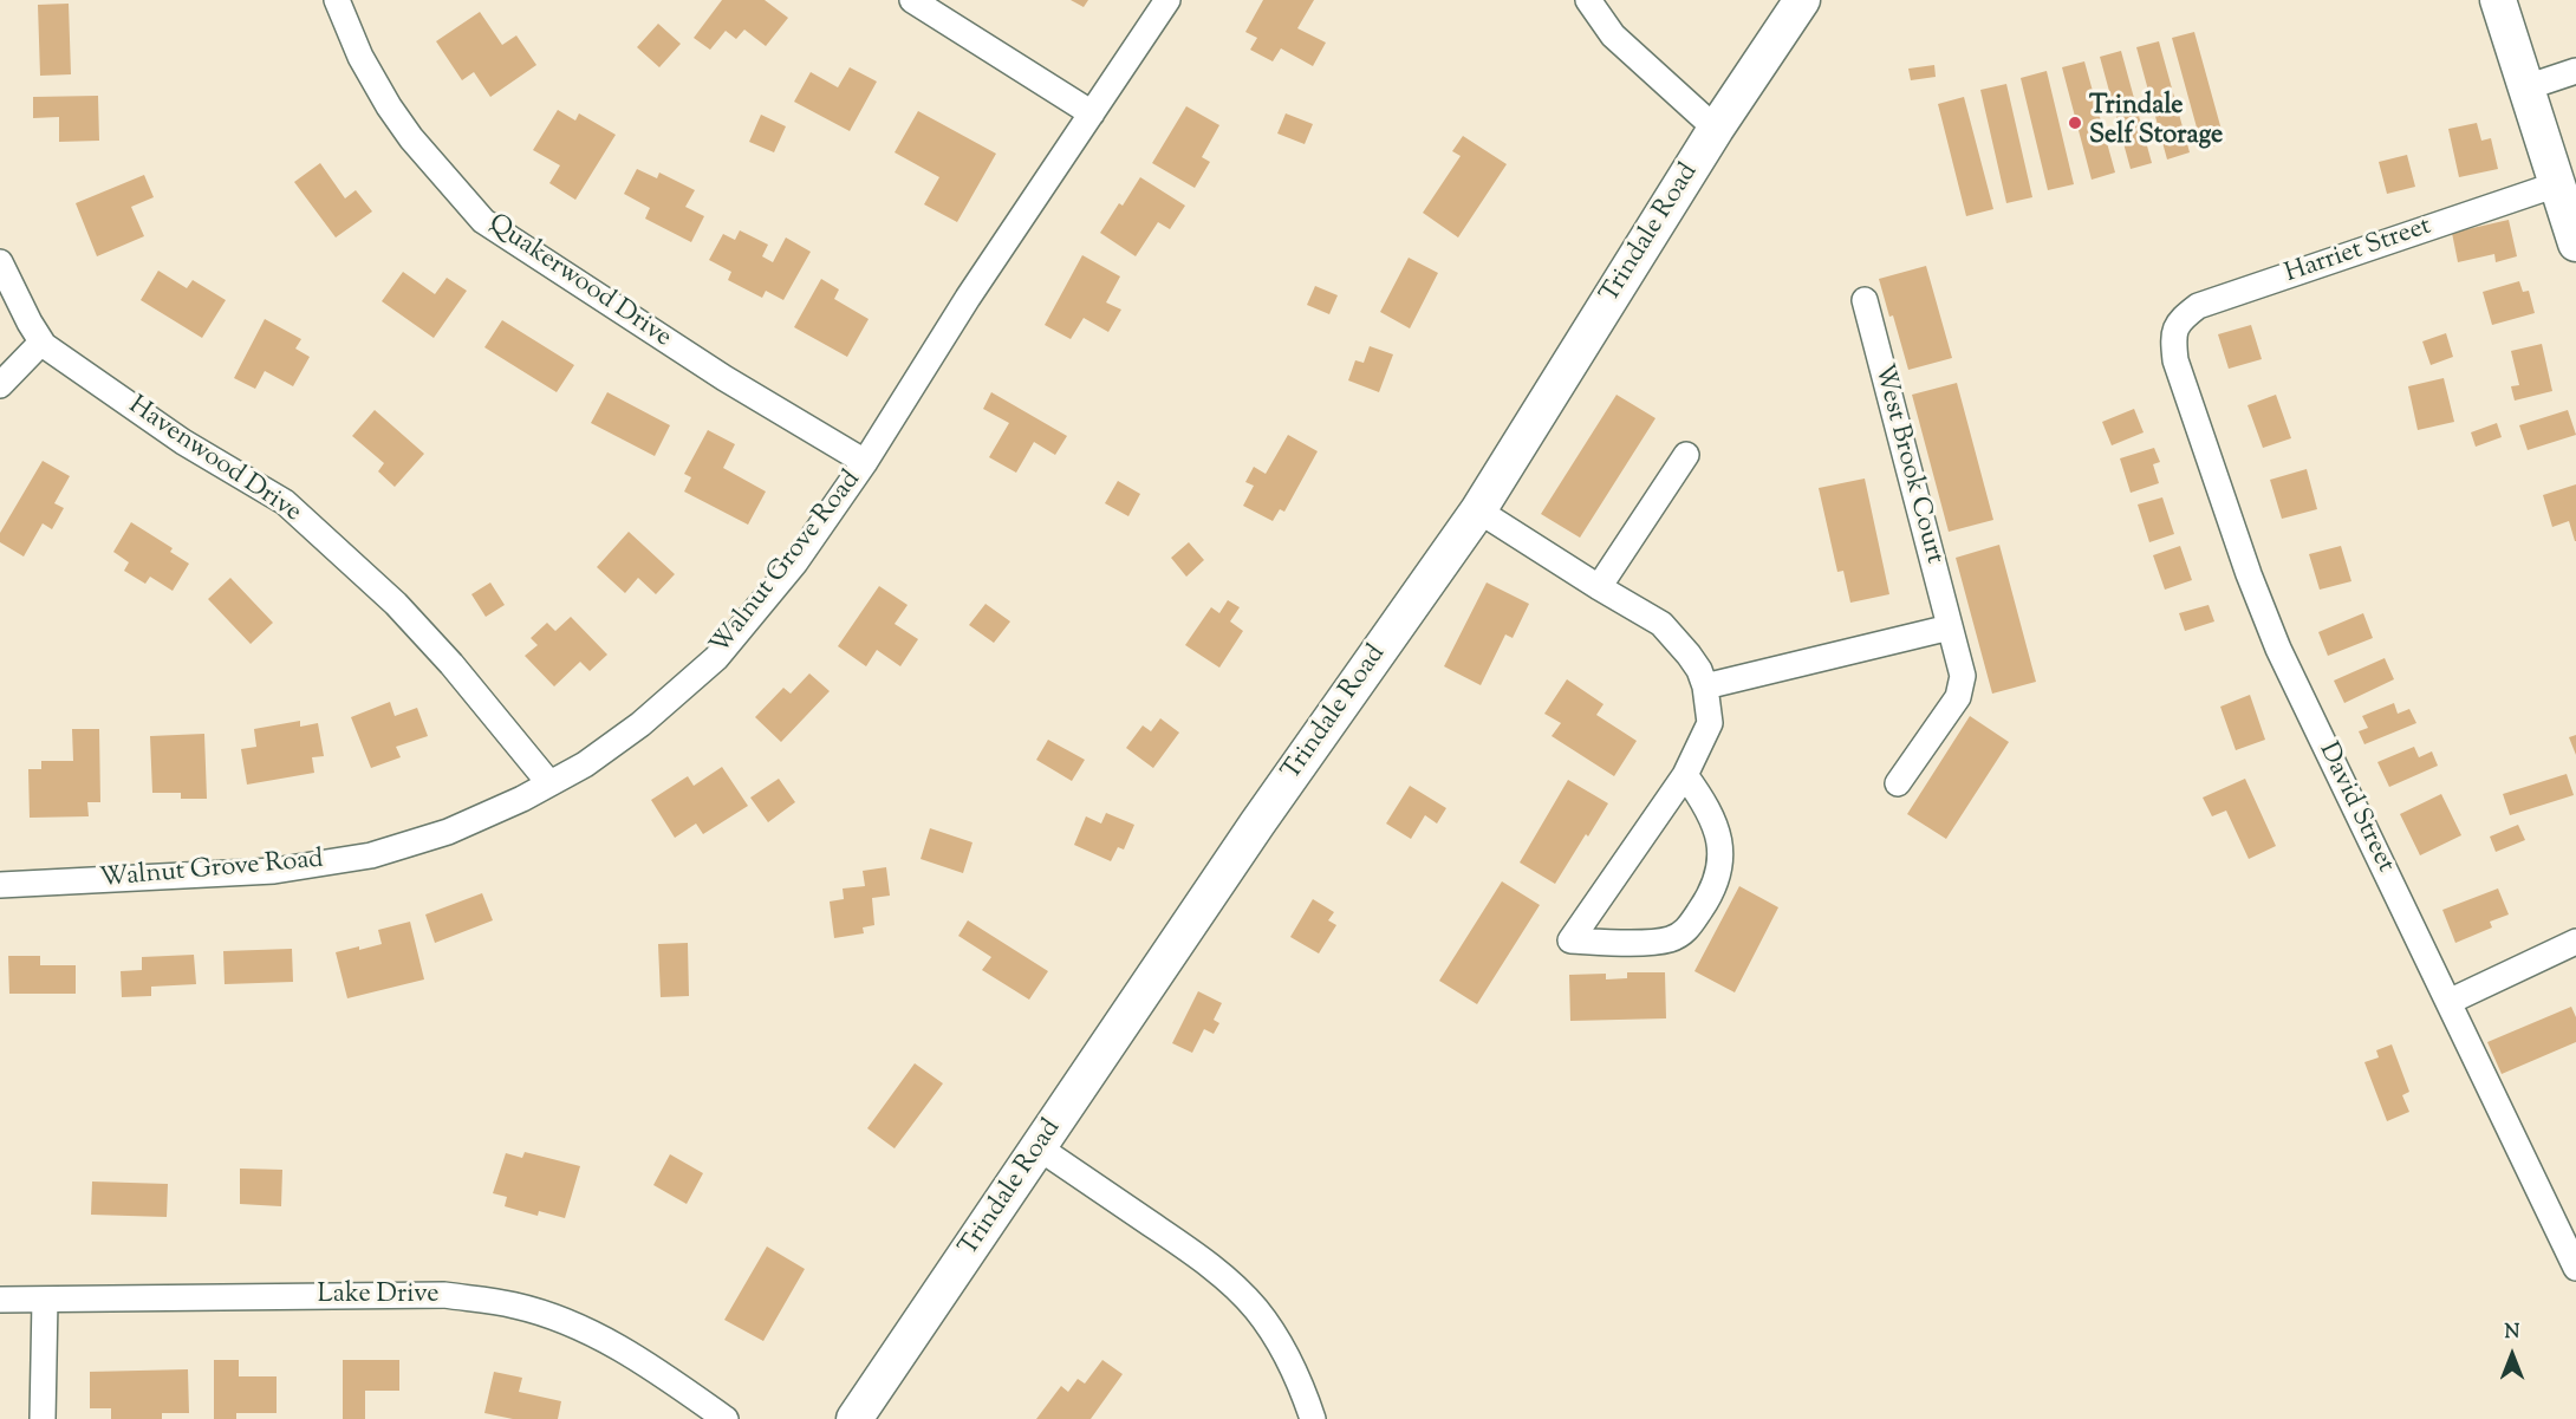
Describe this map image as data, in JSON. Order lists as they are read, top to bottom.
{
  "streets": {
    "main road": ["Trindale Road"],
    "street": [
      "Harriet Street",
      "Quakerwood Drive",
      "Havenwood Drive",
      "West Brook Court",
      "Walnut Grove Road",
      "David Street",
      "Lake Drive"
    ]
  },
  "crossings": [
    ["Harriet Street", "David Street"],
    ["Quakerwood Drive", "Walnut Grove Road"],
    ["Havenwood Drive", "Walnut Grove Road"]
  ],
  "places": ["Trindale Self Storage"],
  "north": "top"
}
